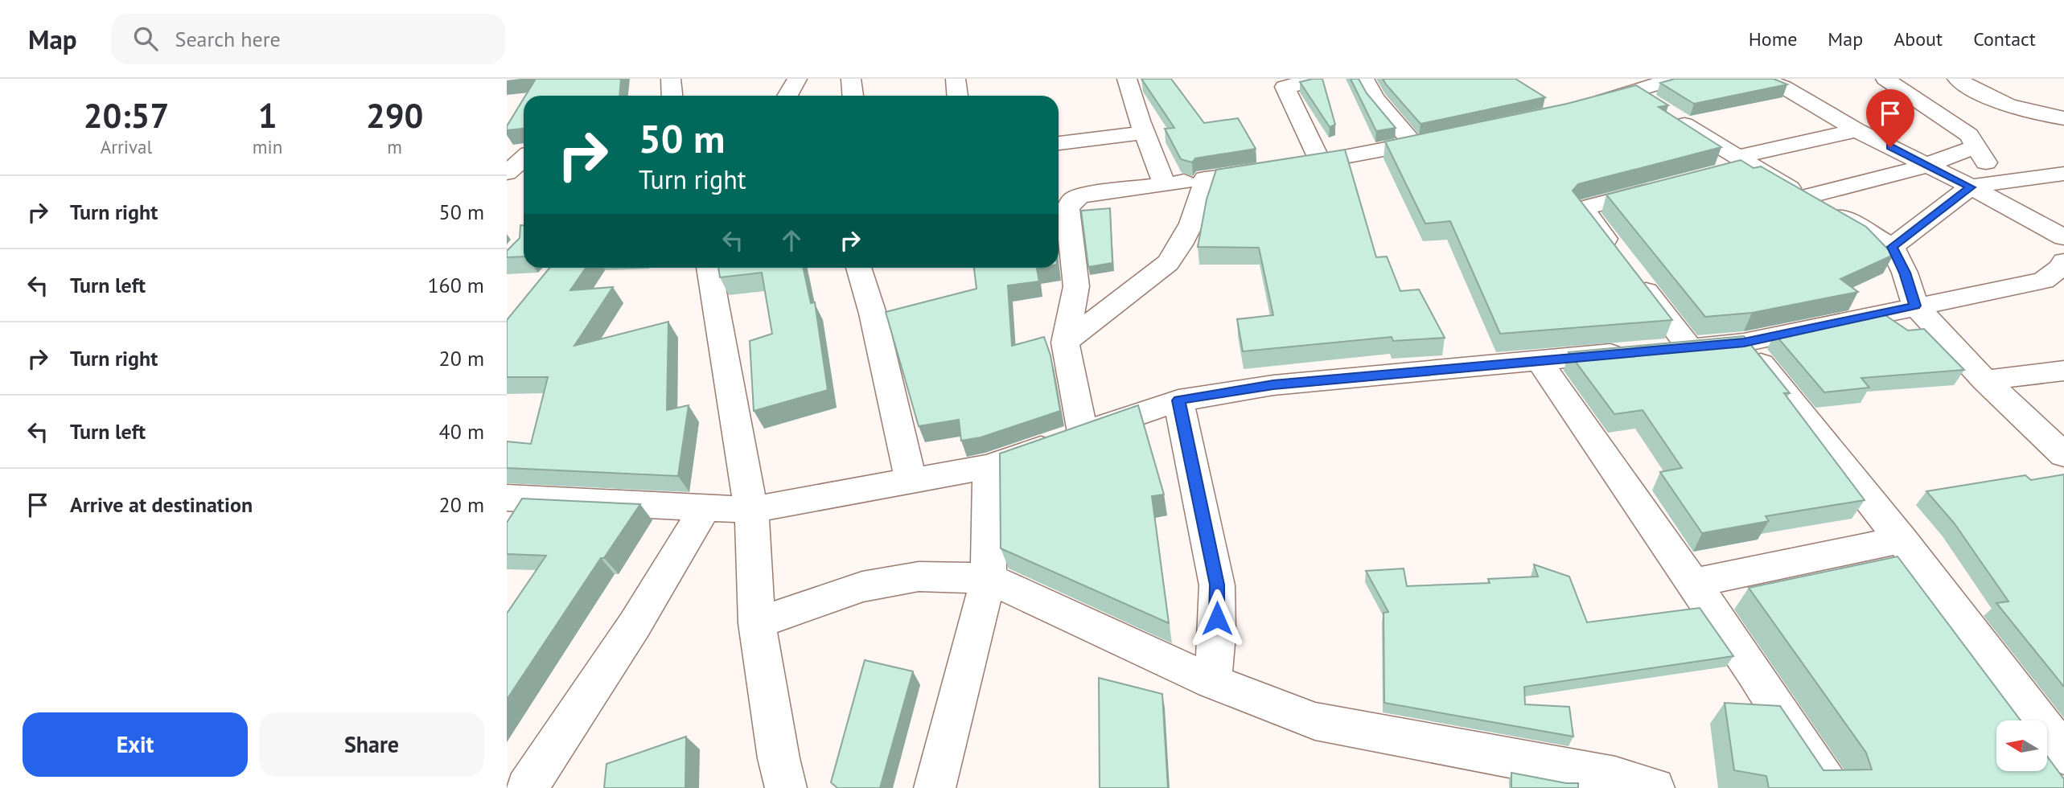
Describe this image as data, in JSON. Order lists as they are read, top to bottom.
{
  "north": "left",
  "page": {
    "header": "Map",
    "search": "Search here",
    "nav": [
      "Home",
      "Map",
      "About",
      "Contact"
    ],
    "eta": [
      "20:57",
      "Arrival",
      "1",
      "min",
      "290",
      "m"
    ],
    "turn": ["50 m", "Turn right"],
    "list": [
      {
        "name": "Turn right",
        "value": "50 m"
      },
      {
        "name": "Turn left",
        "value": "160 m"
      },
      {
        "name": "Turn right",
        "value": "20 m"
      },
      {
        "name": "Turn left",
        "value": "40 m"
      },
      {
        "name": "Arrive at destination",
        "value": "20 m"
      }
    ],
    "buttons": ["Exit", "Share"]
  }
}
